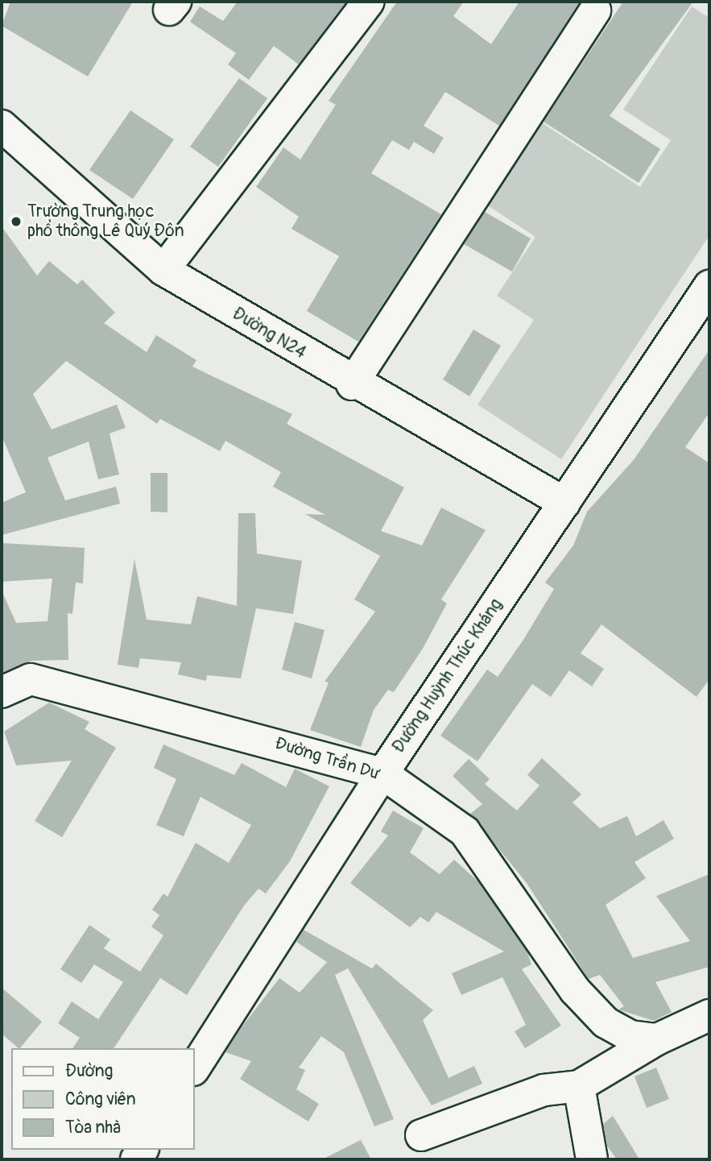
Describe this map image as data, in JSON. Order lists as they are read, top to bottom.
{
  "streets": {
    "street": ["Đường N24", "Đường Huỳnh Thúc Kháng", "Đường Trần Dư"]
  },
  "crossings": [
    ["Đường N24", "Đường Huỳnh Thúc Kháng"],
    ["Đường Huỳnh Thúc Kháng", "Đường Trần Dư"]
  ],
  "places": ["Trường Trung học phổ thông Lê Quý Đôn"],
  "legend": ["Đường", "Công viên", "Tòa nhà"]
}
